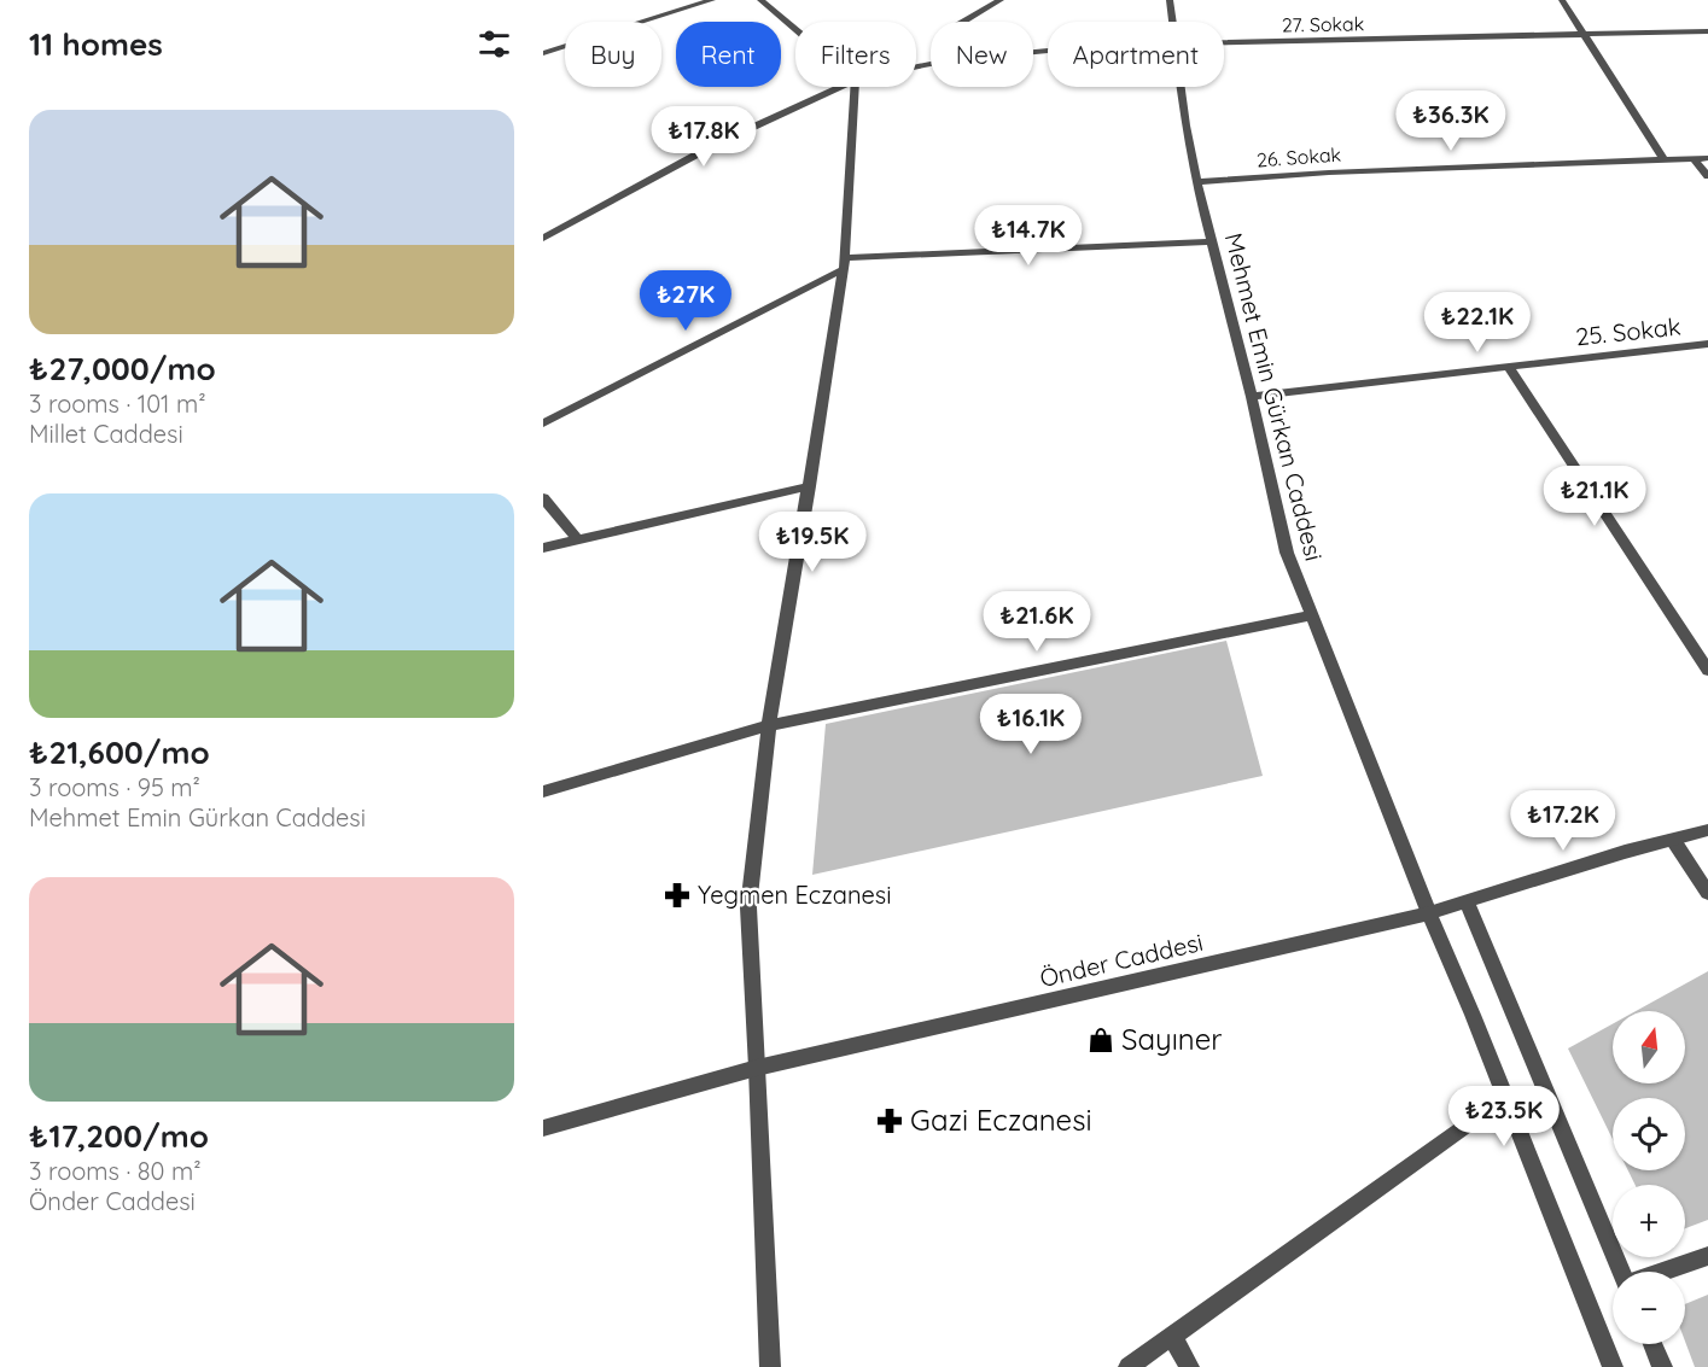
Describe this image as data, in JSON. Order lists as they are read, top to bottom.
{
  "streets": {
    "street": [
      "27. Sokak",
      "26. Sokak",
      "25. Sokak",
      "Mehmet Emin Gürkan Caddesi",
      "Önder Caddesi"
    ]
  },
  "crossings": [
    ["26. Sokak", "Mehmet Emin Gürkan Caddesi"],
    ["25. Sokak", "Mehmet Emin Gürkan Caddesi"],
    ["Mehmet Emin Gürkan Caddesi", "Önder Caddesi"]
  ],
  "places": {
    "pharmacy": ["Yegmen Eczanesi", "Gazi Eczanesi"],
    "shop": ["Sayıner"]
  },
  "north": "top",
  "page": {
    "heading": "11 homes",
    "chip": [
      "Buy",
      "Rent",
      "Filters",
      "New",
      "Apartment"
    ],
    "list": [
      {
        "name": "₺27,000/mo",
        "note": "3 rooms · 101 m² · Millet Caddesi"
      },
      {
        "name": "₺21,600/mo",
        "note": "3 rooms · 95 m² · Mehmet Emin Gürkan Caddesi"
      },
      {
        "name": "₺17,200/mo",
        "note": "3 rooms · 80 m² · Önder Caddesi"
      }
    ],
    "price": [
      "₺36.3K",
      "₺17.8K",
      "₺14.7K",
      "₺27K",
      "₺22.1K",
      "₺21.1K",
      "₺19.5K",
      "₺21.6K",
      "₺16.1K",
      "₺17.2K",
      "₺23.5K"
    ],
    "map_buttons": ["+", "−"]
  }
}
